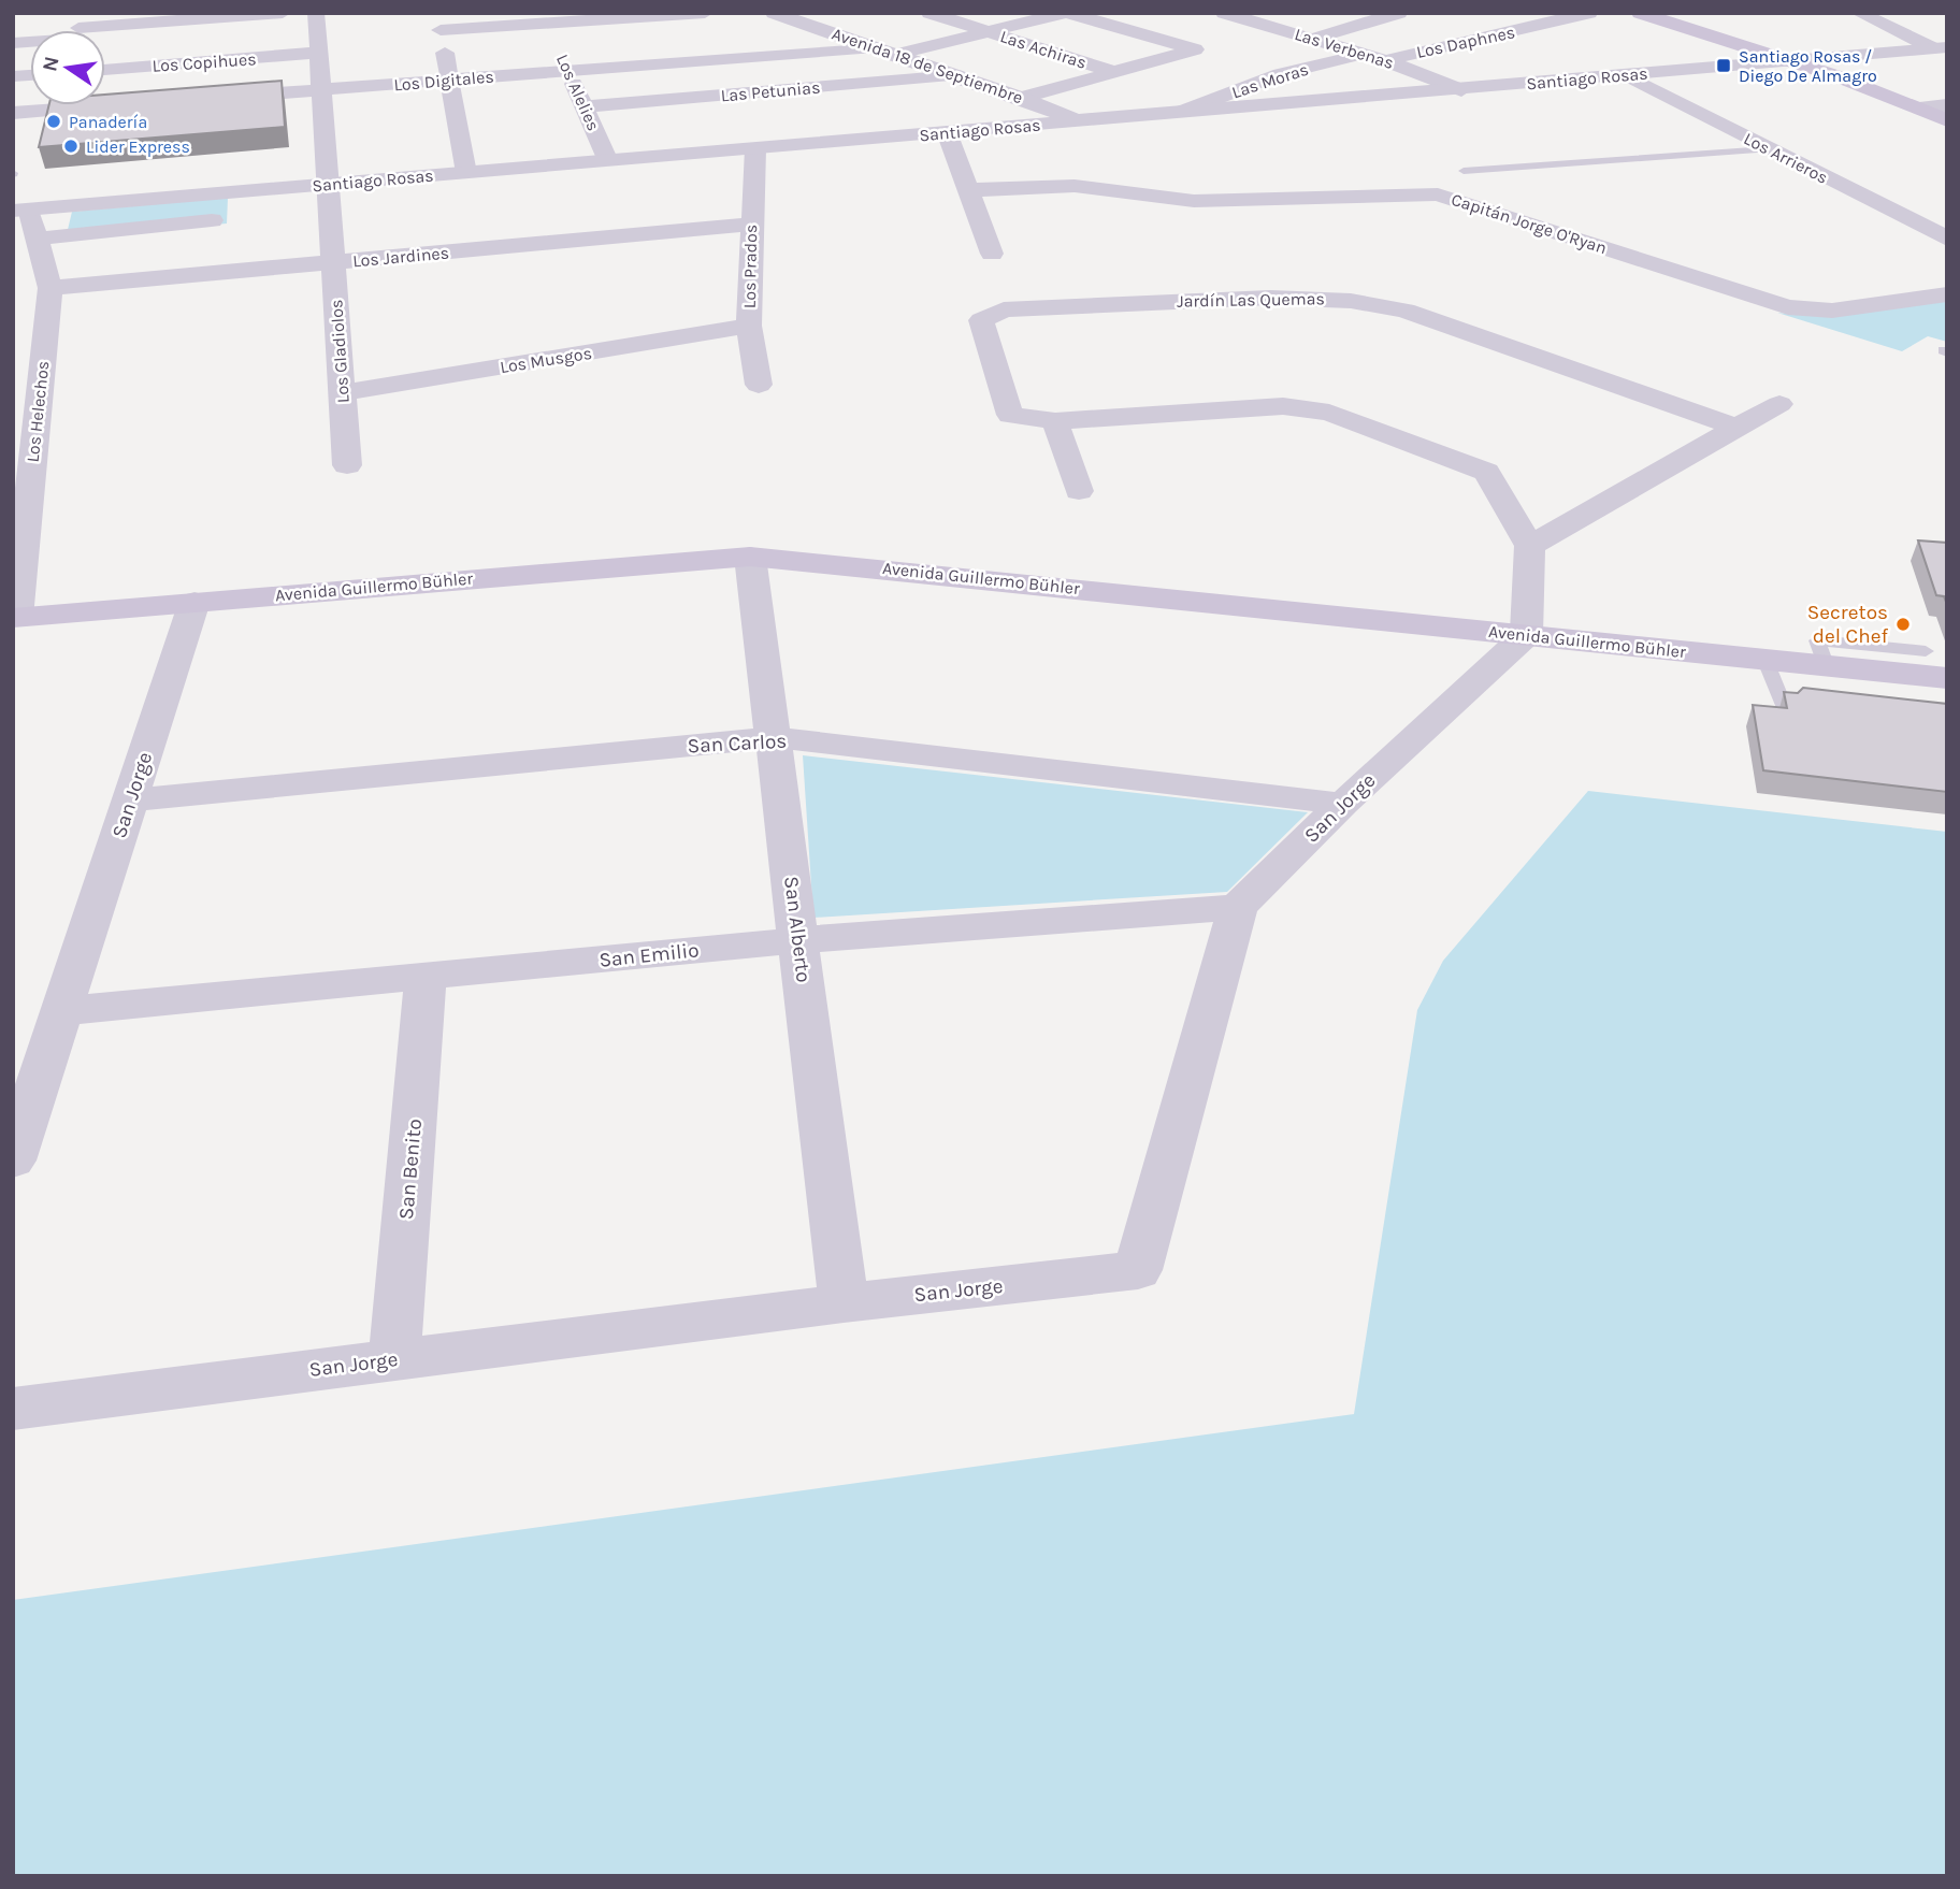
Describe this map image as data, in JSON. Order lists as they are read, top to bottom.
{
  "streets": {
    "main road": ["Avenida Guillermo Bühler"],
    "street": [
      "Los Daphnes",
      "Las Verbenas",
      "Las Achiras",
      "Los Copihues",
      "Avenida 18 de Septiembre",
      "Santiago Rosas",
      "Los Digitales",
      "Las Moras",
      "Las Petunias",
      "Los Alelies",
      "Los Arrieros",
      "Capitán Jorge O'Ryan",
      "Los Jardines",
      "Los Prados",
      "Jardín Las Quemas",
      "Los Gladiolos",
      "Los Musgos",
      "Los Helechos",
      "San Carlos",
      "San Jorge",
      "San Alberto",
      "San Emilio",
      "San Benito"
    ]
  },
  "crossings": [
    ["Los Daphnes", "Las Verbenas"],
    ["Las Verbenas", "Santiago Rosas"],
    ["Las Verbenas", "Las Moras"],
    ["Los Copihues", "Los Gladiolos"],
    ["Avenida 18 de Septiembre", "Santiago Rosas"],
    ["Avenida 18 de Septiembre", "Los Digitales"],
    ["Avenida 18 de Septiembre", "Las Petunias"],
    ["Santiago Rosas", "Las Moras"],
    ["Santiago Rosas", "Los Alelies"],
    ["Santiago Rosas", "Los Arrieros"],
    ["Santiago Rosas", "Los Prados"],
    ["Santiago Rosas", "Los Gladiolos"],
    ["Santiago Rosas", "Los Helechos"],
    ["Los Digitales", "Los Alelies"],
    ["Los Digitales", "Los Gladiolos"],
    ["Las Petunias", "Los Alelies"],
    ["Los Jardines", "Los Prados"],
    ["Los Jardines", "Los Gladiolos"],
    ["Los Jardines", "Los Helechos"],
    ["Los Prados", "Los Musgos"],
    ["Los Gladiolos", "Los Musgos"],
    ["Los Helechos", "Avenida Guillermo Bühler"],
    ["Avenida Guillermo Bühler", "San Jorge"],
    ["Avenida Guillermo Bühler", "San Alberto"],
    ["San Carlos", "San Jorge"],
    ["San Carlos", "San Alberto"],
    ["San Jorge", "San Alberto"],
    ["San Jorge", "San Emilio"],
    ["San Jorge", "San Benito"],
    ["San Alberto", "San Emilio"],
    ["San Emilio", "San Benito"]
  ],
  "places": {
    "transit": ["Santiago Rosas / Diego De Almagro"],
    "other": ["Panadería", "Lider Express", "Secretos del Chef"]
  },
  "north": "left"
}
